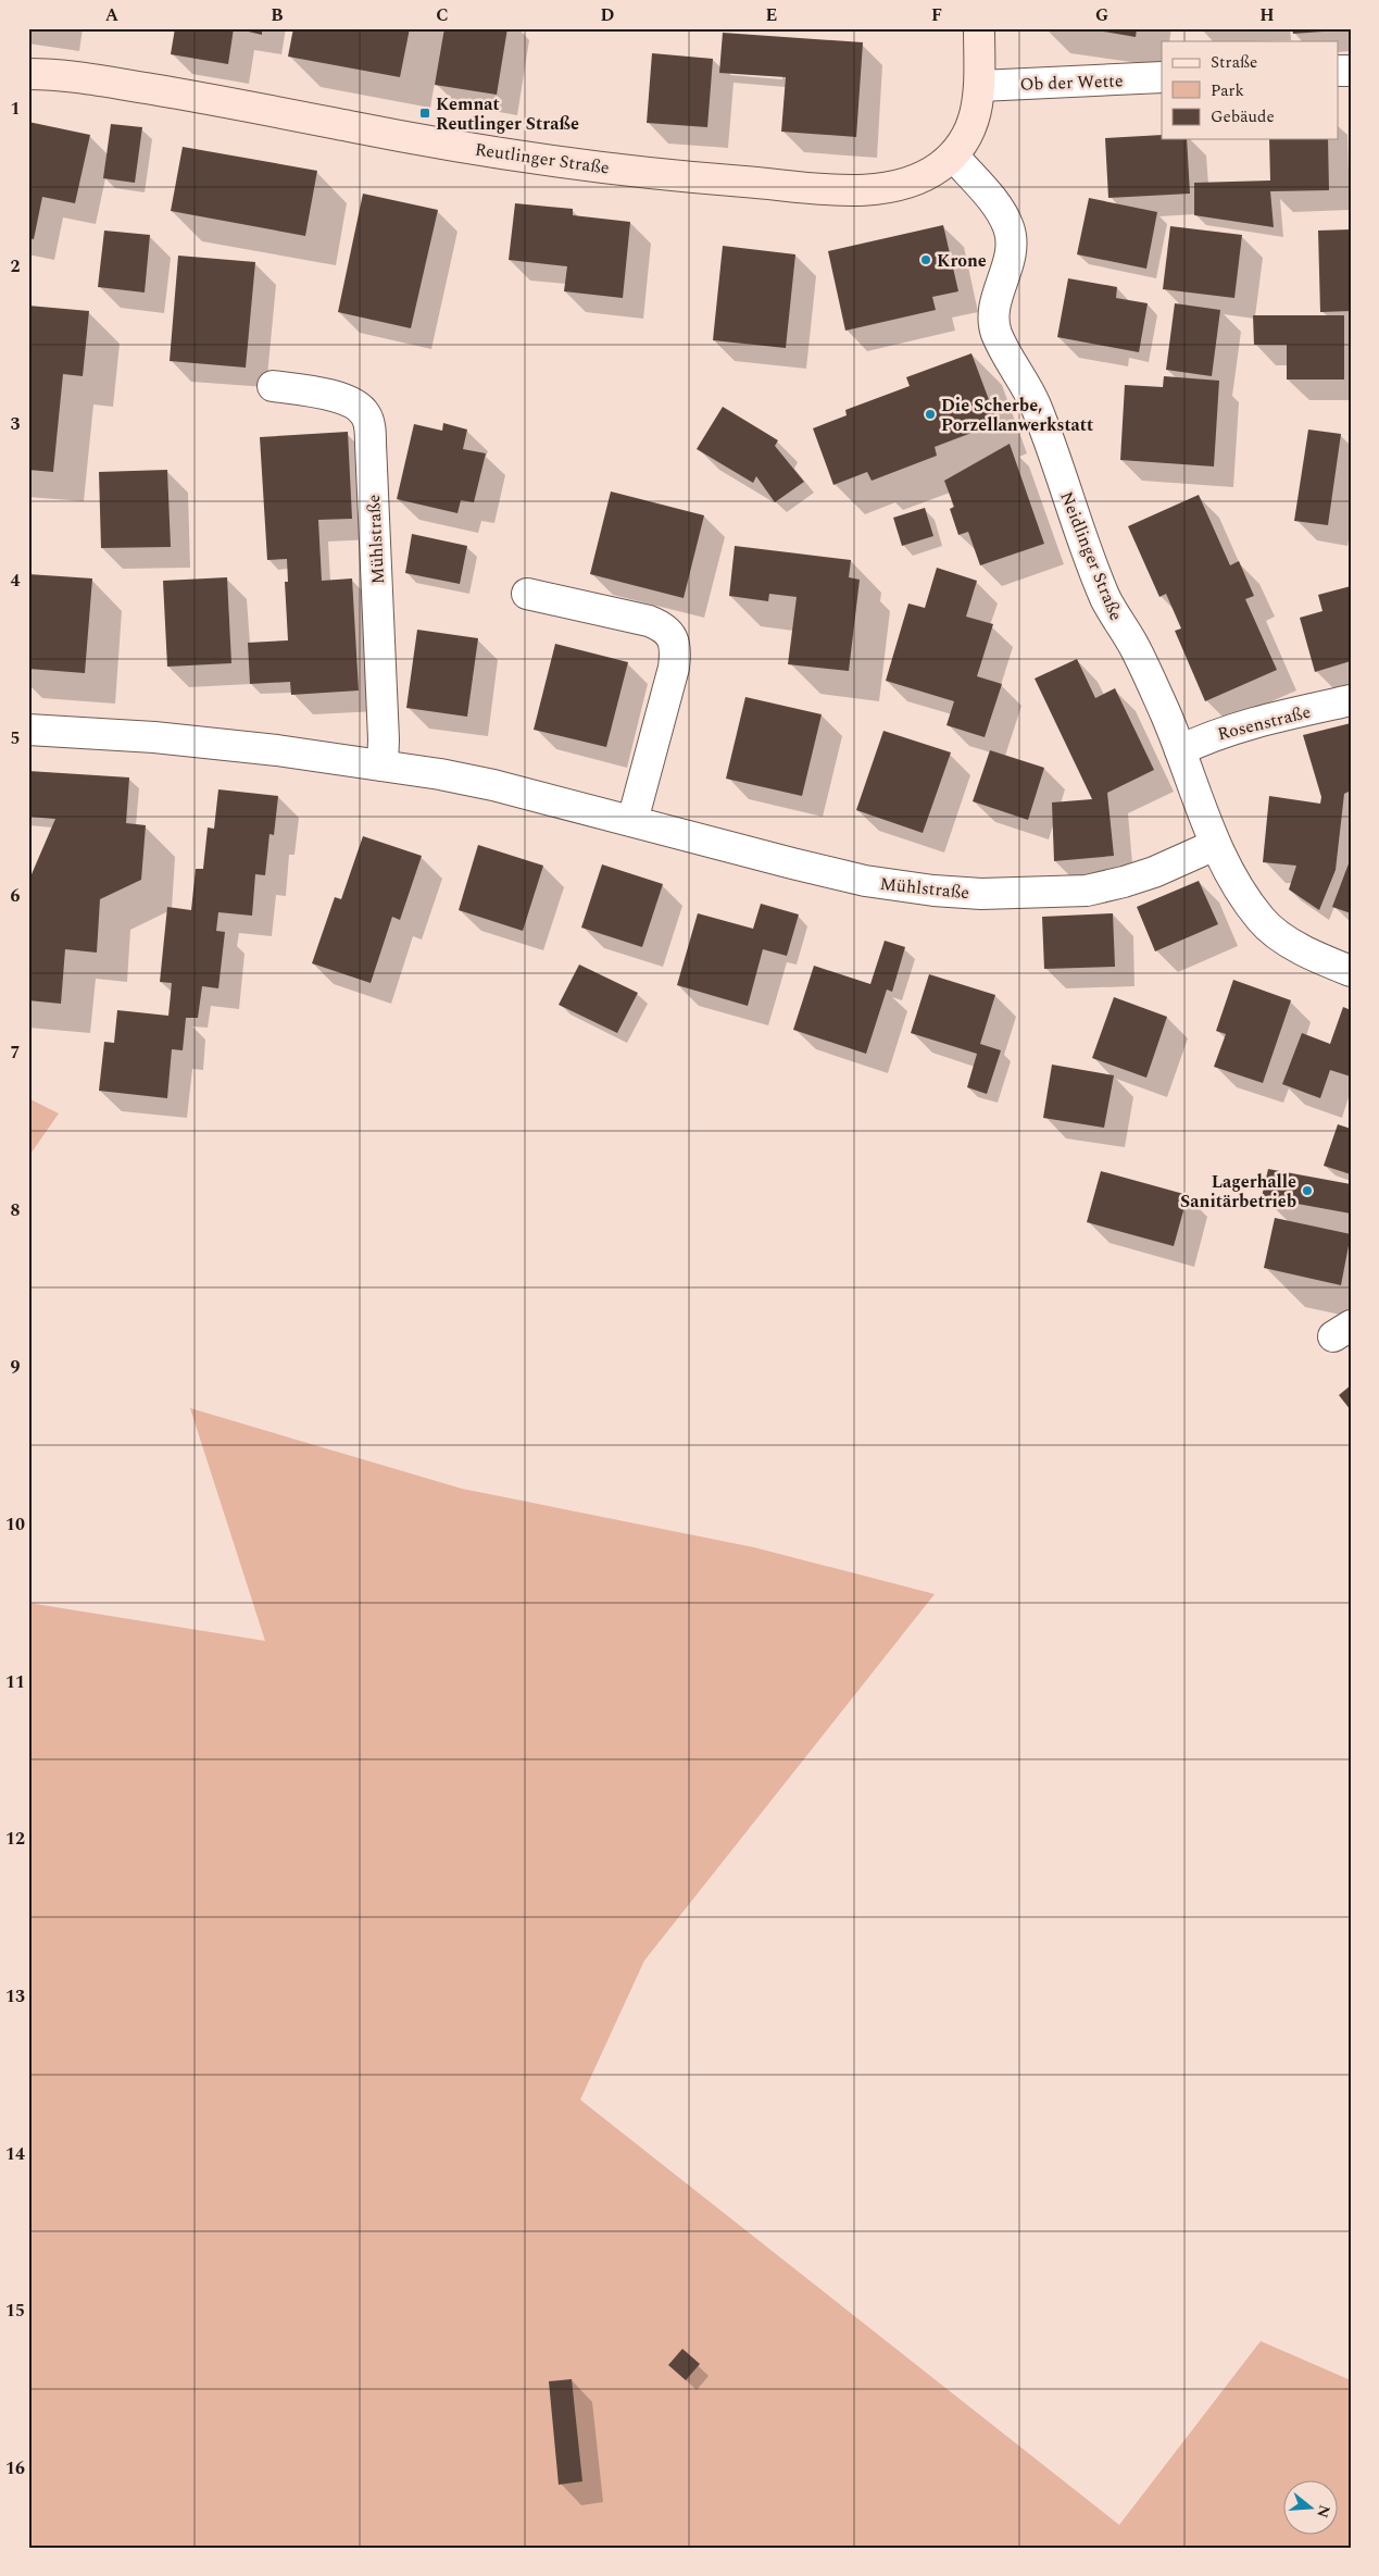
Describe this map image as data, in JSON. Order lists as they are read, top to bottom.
{
  "streets": {
    "main road": ["Reutlinger Straße"],
    "street": [
      "Ob der Wette",
      "Mühlstraße",
      "Neidlinger Straße",
      "Rosenstraße"
    ]
  },
  "crossings": [
    ["Reutlinger Straße", "Neidlinger Straße"],
    ["Mühlstraße", "Neidlinger Straße"],
    ["Neidlinger Straße", "Rosenstraße"]
  ],
  "places": {
    "transit": ["Kemnat Reutlinger Straße"],
    "other": ["Krone", "Die Scherbe, Porzellanwerkstatt", "Lagerhalle Sanitärbetrieb"]
  },
  "legend": ["Straße", "Park", "Gebäude"],
  "north": "right",
  "grid": {
    "columns": [
      "A",
      "B",
      "C",
      "D",
      "E",
      "F",
      "G",
      "H"
    ],
    "rows": [
      "1",
      "2",
      "3",
      "4",
      "5",
      "6",
      "7",
      "8",
      "9",
      "10",
      "11",
      "12",
      "13",
      "14",
      "15",
      "16"
    ]
  }
}
